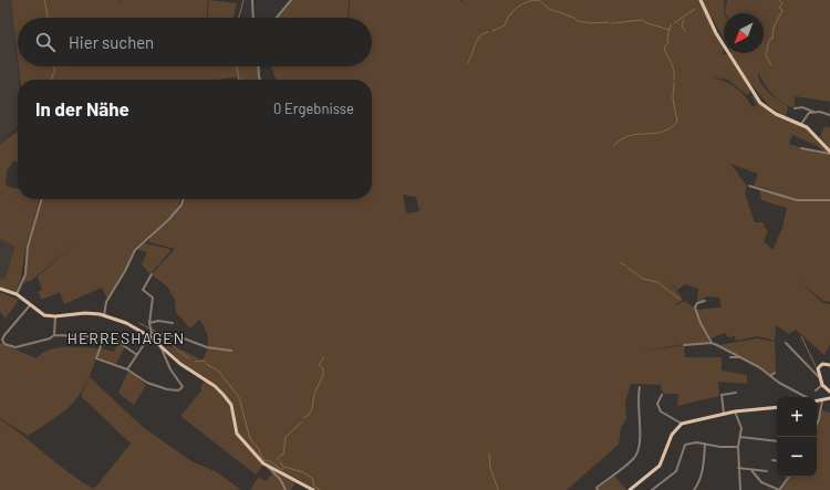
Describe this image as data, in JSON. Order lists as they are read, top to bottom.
{
  "districts": ["HERRESHAGEN"],
  "north": "bottom left",
  "page": {
    "search": "Hier suchen",
    "heading": ["In der Nähe", "0 Ergebnisse"],
    "map_buttons": ["+", "−"]
  }
}
